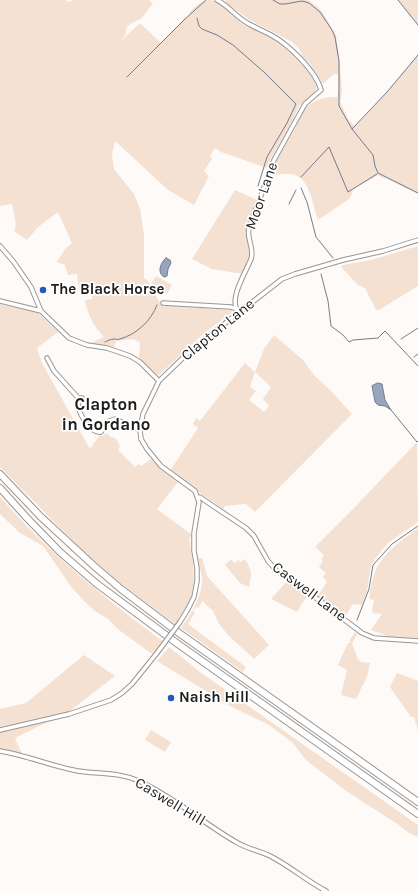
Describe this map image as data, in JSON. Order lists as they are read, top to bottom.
{
  "streets": {
    "street": [
      "Moor Lane",
      "Clapton Lane",
      "Caswell Lane",
      "Caswell Hill"
    ]
  },
  "crossings": [
    ["Moor Lane", "Clapton Lane"]
  ],
  "districts": ["Clapton in Gordano"],
  "places": ["The Black Horse", "Naish Hill"]
}
